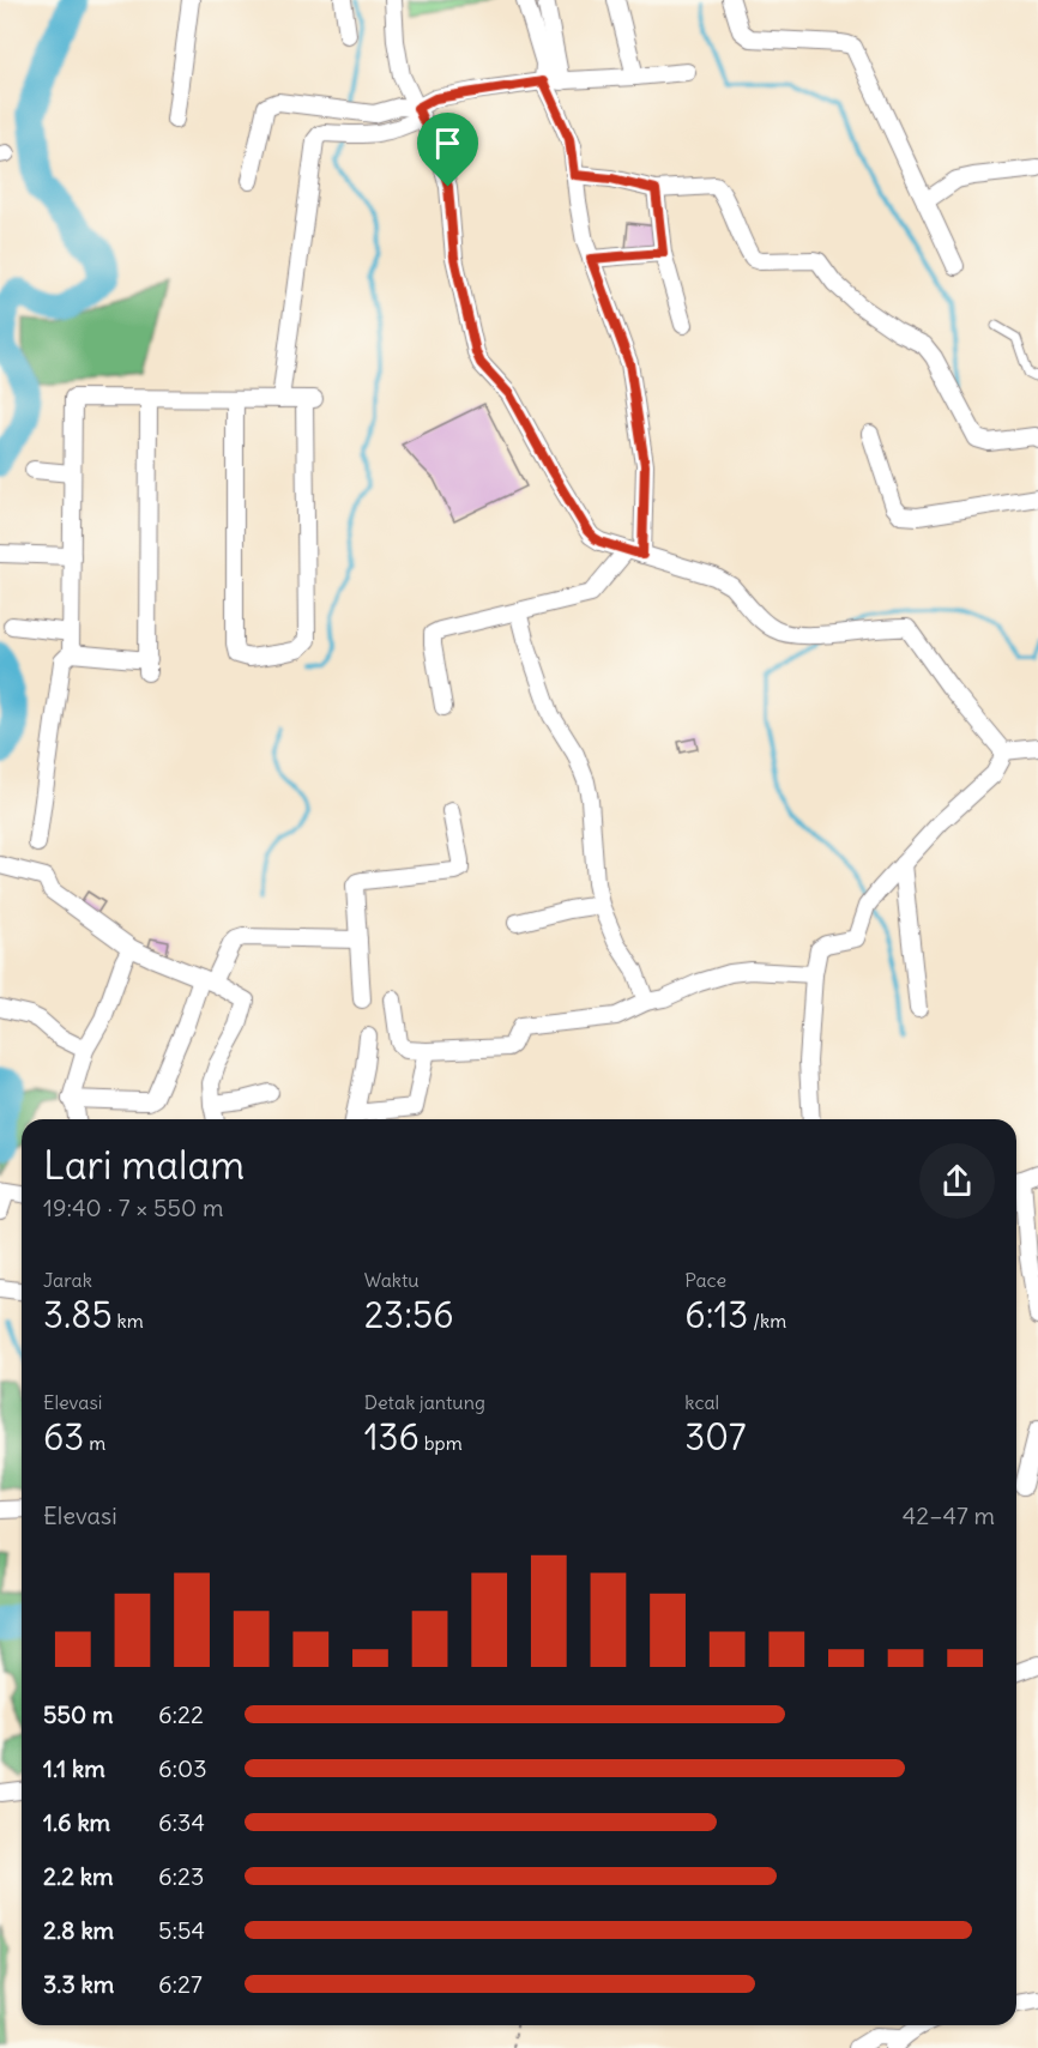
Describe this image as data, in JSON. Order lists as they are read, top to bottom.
{
  "page": {
    "heading": ["Lari malam", "19:40 · 7 × 550 m"],
    "stats": [
      ["Jarak", "3.85 km"],
      ["Waktu", "23:56"],
      ["Pace", "6:13 /km"],
      ["Elevasi", "63 m"],
      ["Detak jantung", "136 bpm"],
      ["kcal", "307"]
    ],
    "chart": ["Elevasi", "42–47 m"],
    "list": [
      {
        "name": "550 m",
        "note": "6:22"
      },
      {
        "name": "1.1 km",
        "note": "6:03"
      },
      {
        "name": "1.6 km",
        "note": "6:34"
      },
      {
        "name": "2.2 km",
        "note": "6:23"
      },
      {
        "name": "2.8 km",
        "note": "5:54"
      },
      {
        "name": "3.3 km",
        "note": "6:27"
      }
    ]
  }
}
